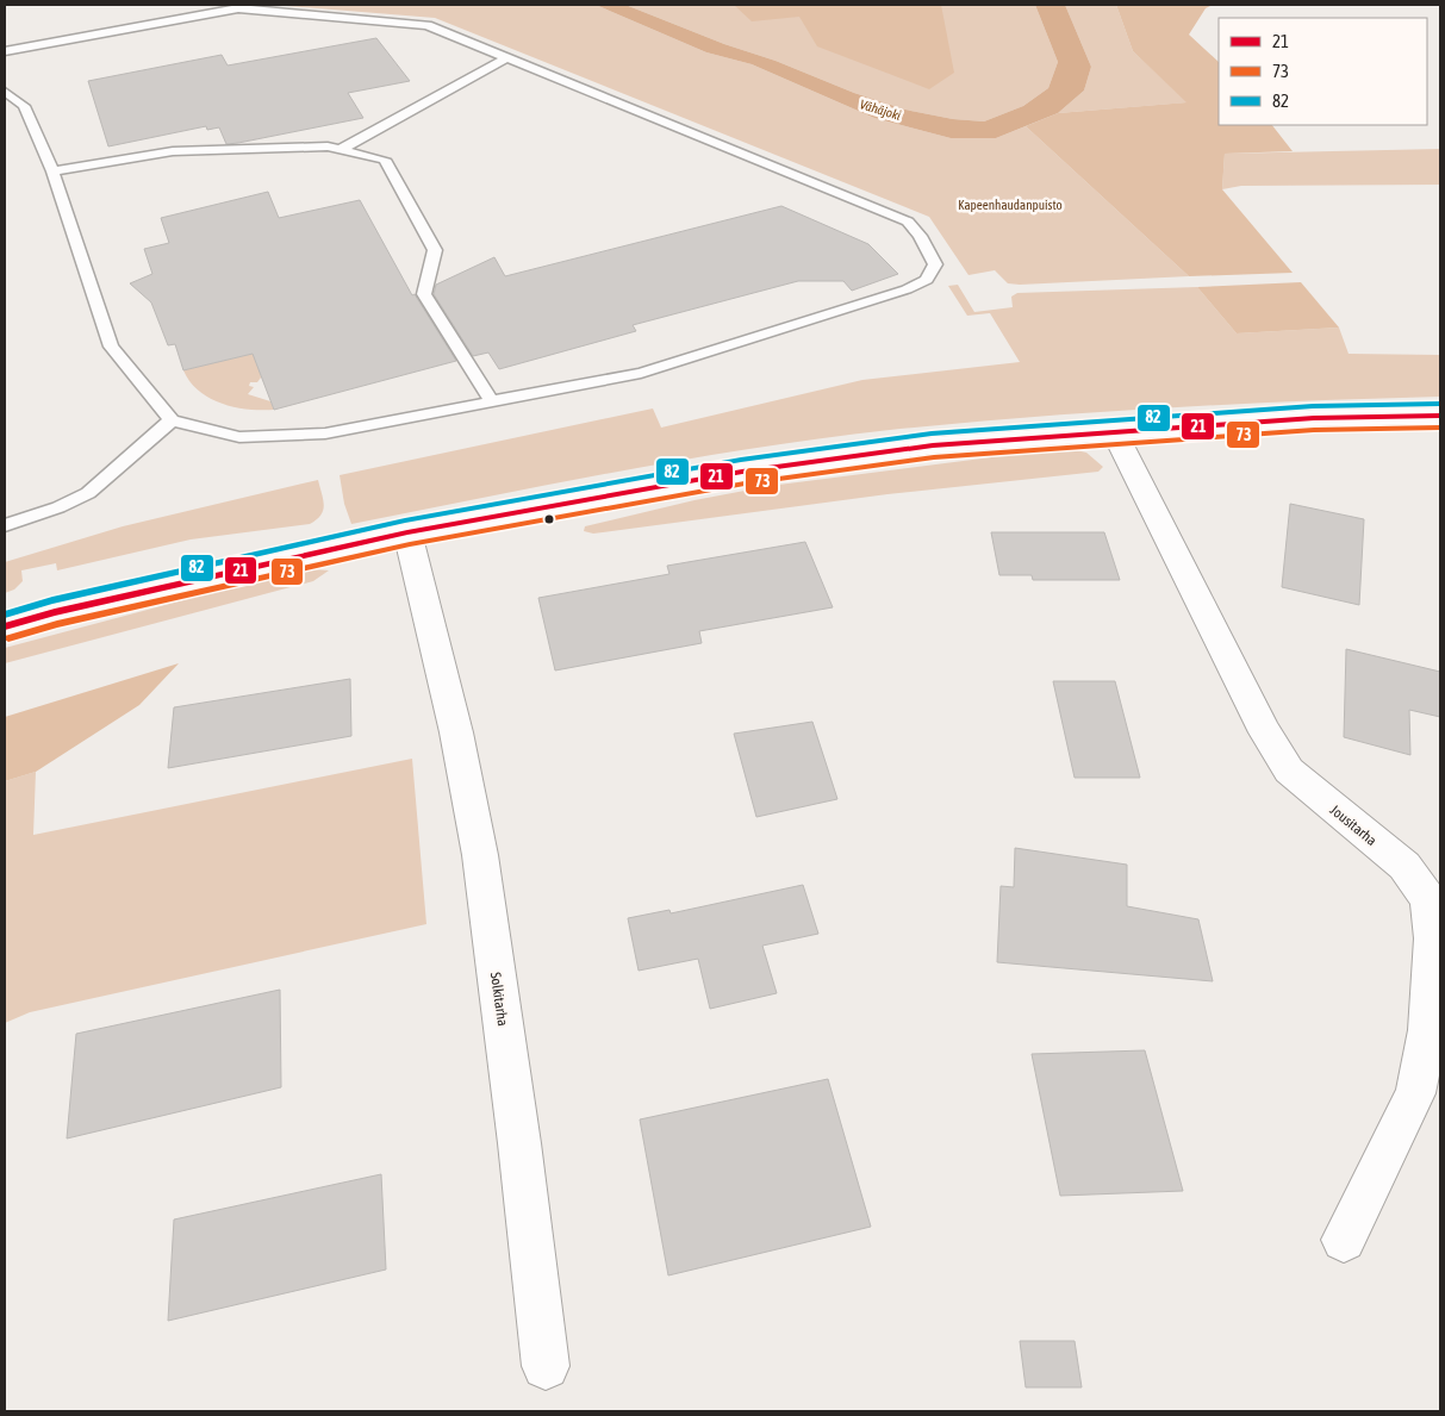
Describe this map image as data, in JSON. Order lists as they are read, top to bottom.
{
  "streets": {
    "street": ["Jousitarha", "Solkitarha"]
  },
  "water": ["Vähäjoki"],
  "parks": ["Kapeenhaudanpuisto"],
  "lines": ["transit line 82", "transit line 21", "transit line 73"],
  "legend": ["21", "73", "82"]
}
